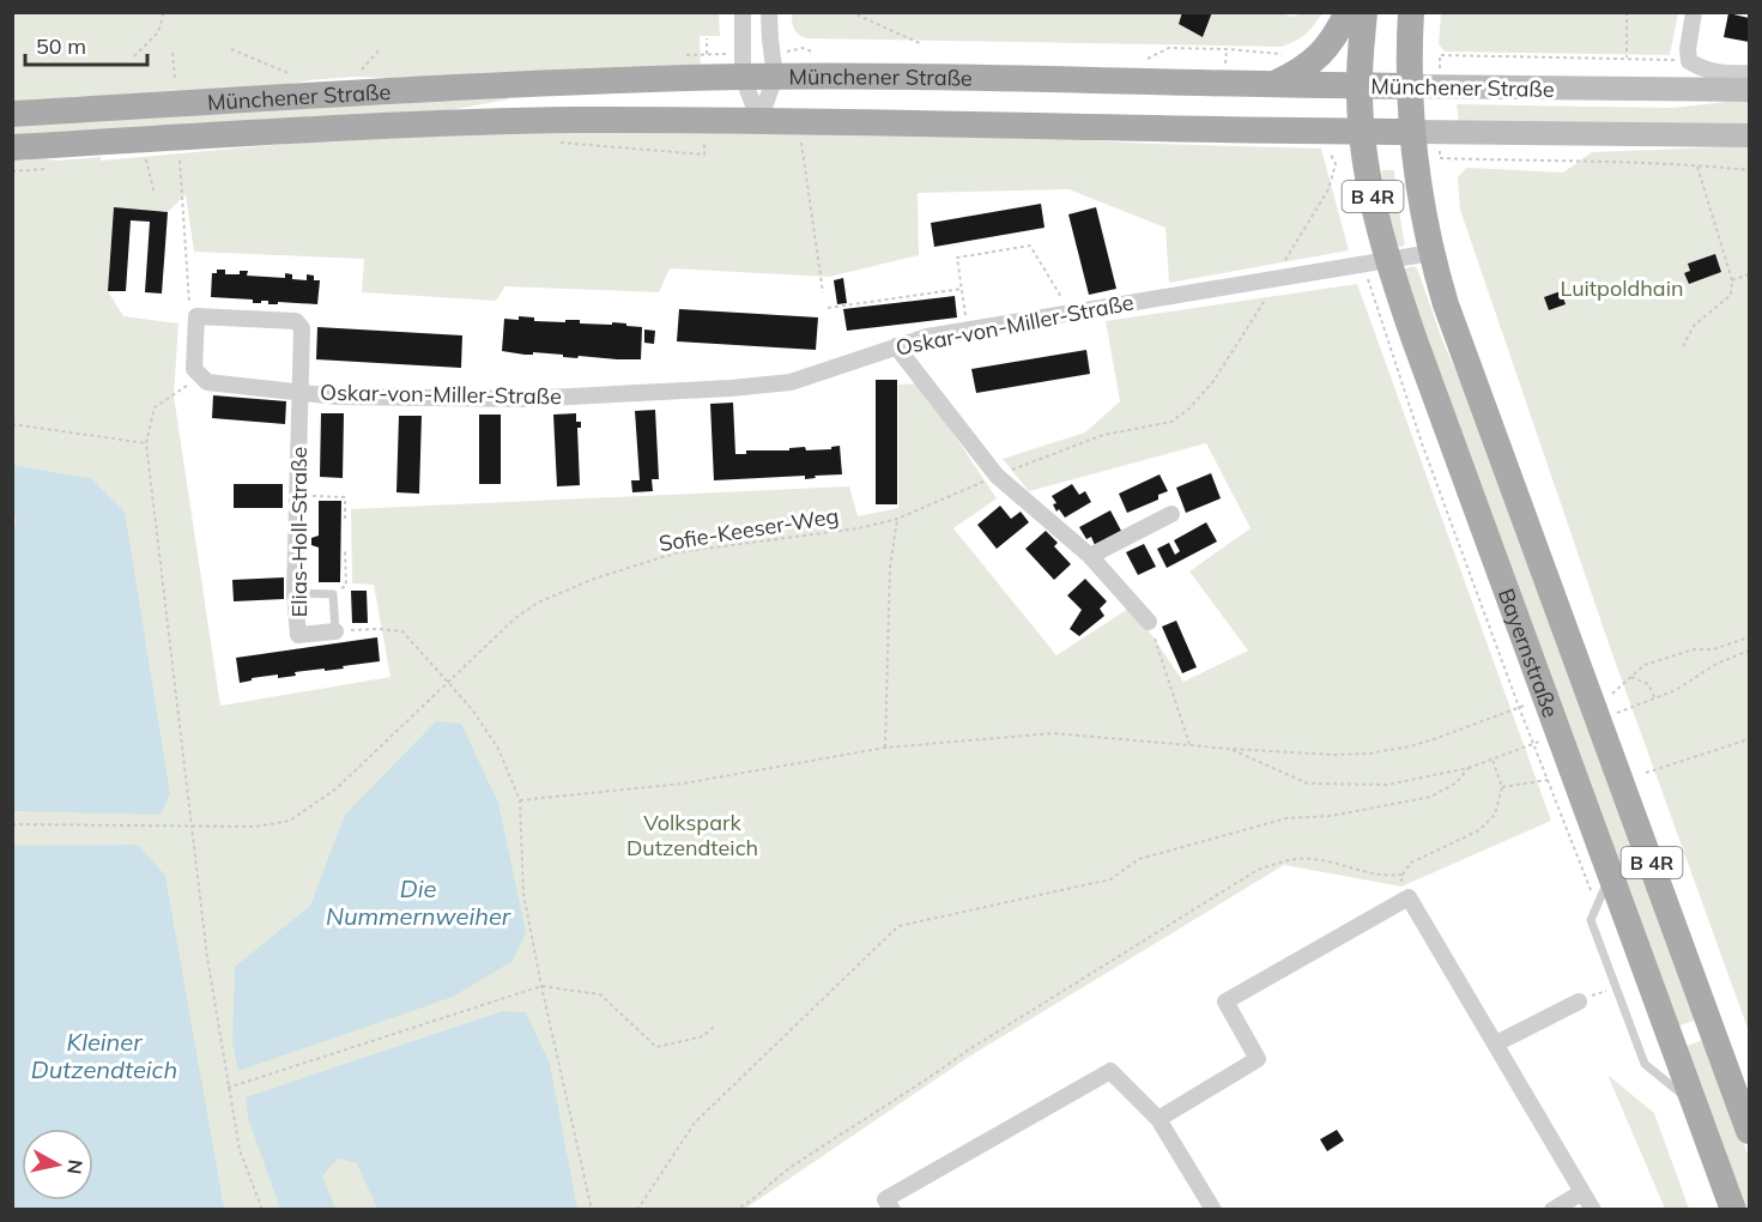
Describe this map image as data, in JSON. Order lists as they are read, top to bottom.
{
  "streets": {
    "main road": ["Münchener Straße", "B 4R", "Bayernstraße"],
    "street": ["Oskar-von-Miller-Straße", "Elias-Holl-Straße"],
    "path": ["Sofie-Keeser-Weg"]
  },
  "crossings": [
    ["Münchener Straße", "B 4R"],
    ["Münchener Straße", "Bayernstraße"],
    ["B 4R", "Bayernstraße"],
    ["Oskar-von-Miller-Straße", "Elias-Holl-Straße"],
    ["Oskar-von-Miller-Straße", "Bayernstraße"]
  ],
  "water": ["Die Nummernweiher", "Kleiner Dutzendteich"],
  "parks": ["Luitpoldhain", "Volkspark Dutzendteich"],
  "scale_bar": "50 m",
  "north": "right"
}
